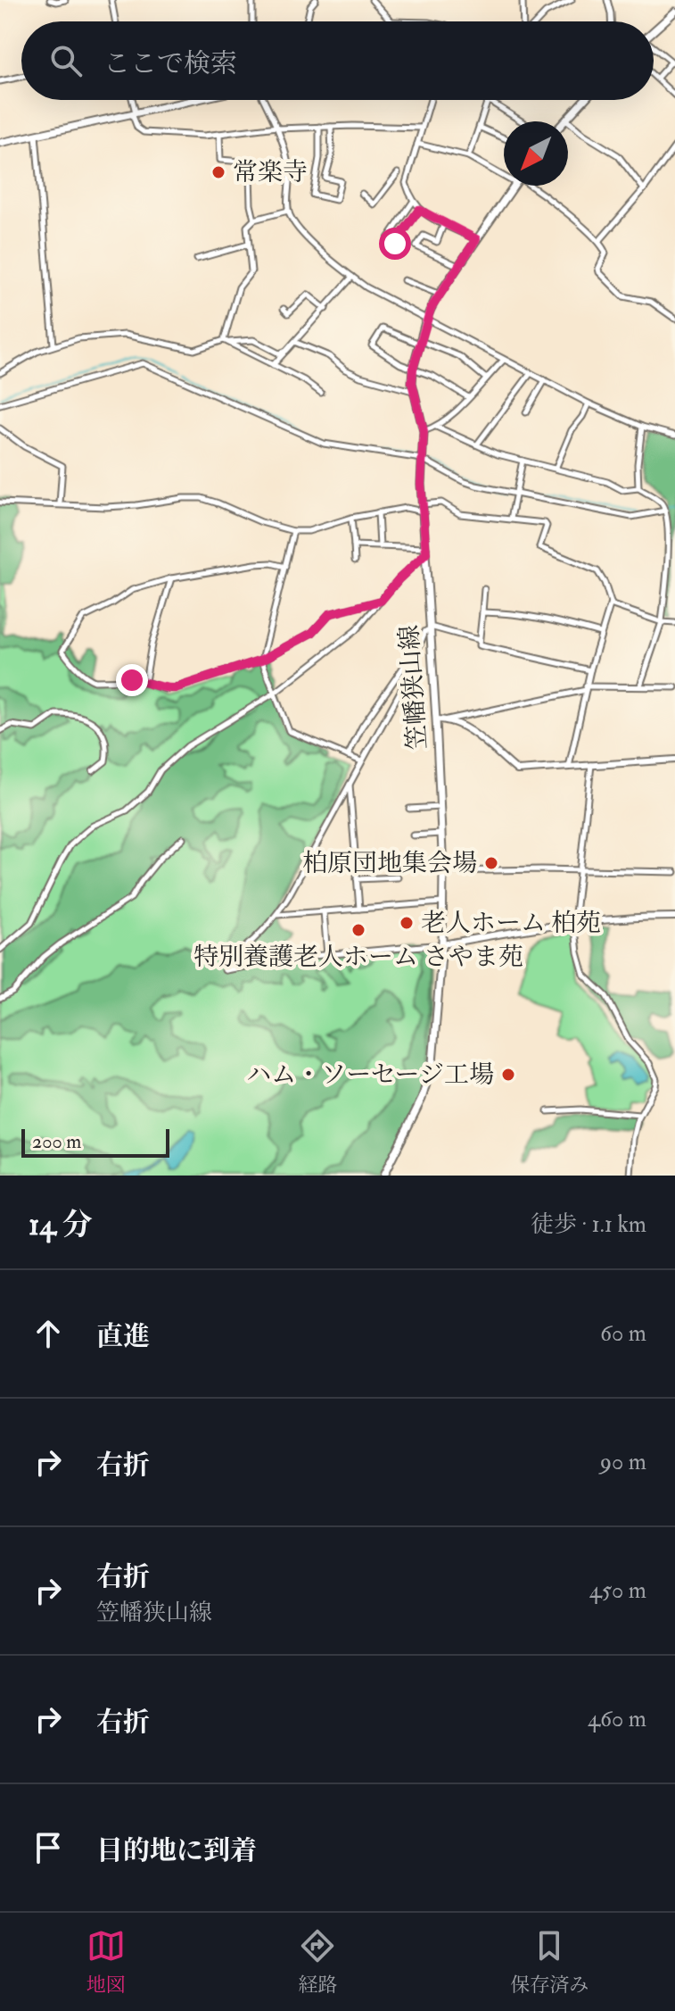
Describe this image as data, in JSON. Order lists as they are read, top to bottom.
{
  "streets": {
    "main road": ["笠幡狭山線"]
  },
  "places": [
    "常楽寺",
    "柏原団地集会場",
    "老人ホーム 柏苑",
    "特別養護老人ホーム さやま苑",
    "ハム・ソーセージ工場"
  ],
  "scale_bar": "200 m",
  "north": "bottom left",
  "page": {
    "search": "ここで検索",
    "scale": "200 m",
    "heading": ["14 分", "徒歩 · 1.1 km"],
    "list": [
      ["直進", "60 m"],
      ["右折", "90 m"],
      ["右折", "笠幡狭山線", "450 m"],
      ["右折", "460 m"],
      "目的地に到着"
    ],
    "nav": ["地図", "経路", "保存済み"]
  }
}
